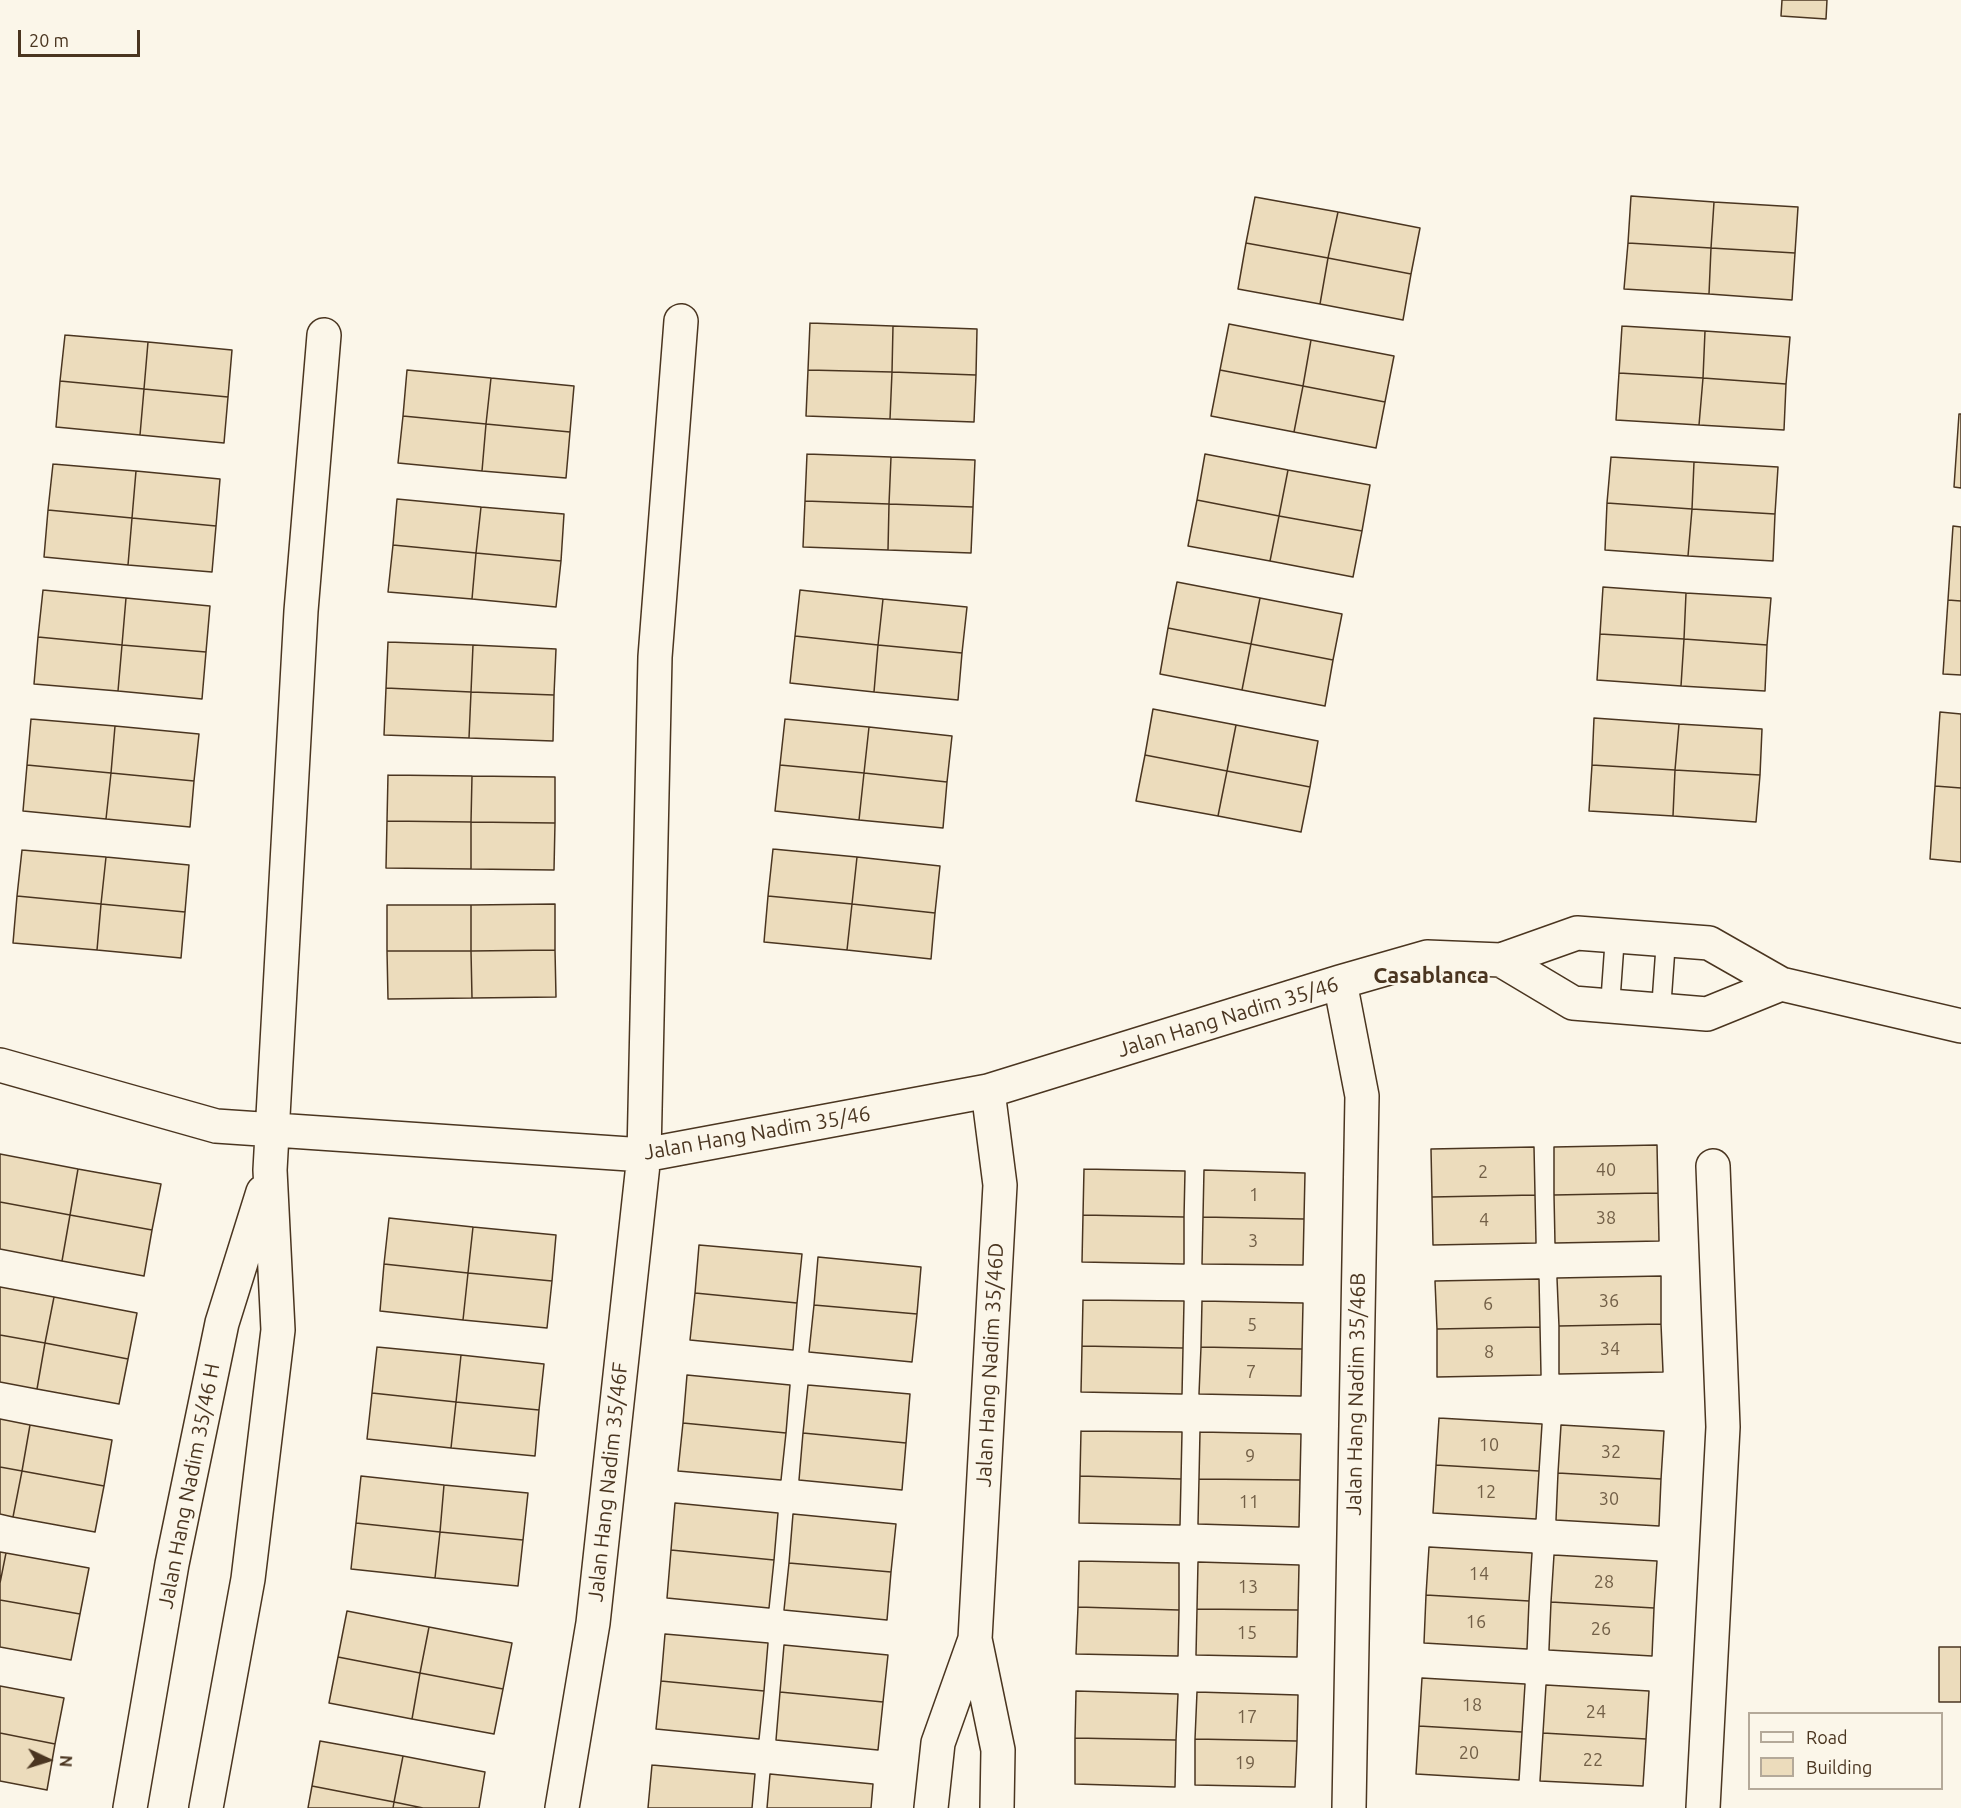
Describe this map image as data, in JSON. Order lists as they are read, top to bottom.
{
  "streets": {
    "street": [
      "Jalan Hang Nadim 35/46",
      "Jalan Hang Nadim 35/46D",
      "Jalan Hang Nadim 35/46B",
      "Jalan Hang Nadim 35/46F",
      "Jalan Hang Nadim 35/46 H"
    ]
  },
  "crossings": [
    ["Jalan Hang Nadim 35/46", "Jalan Hang Nadim 35/46D"],
    ["Jalan Hang Nadim 35/46", "Jalan Hang Nadim 35/46B"],
    ["Jalan Hang Nadim 35/46", "Jalan Hang Nadim 35/46F"],
    ["Jalan Hang Nadim 35/46", "Jalan Hang Nadim 35/46 H"]
  ],
  "districts": ["Casablanca"],
  "house_numbers": [
    "40",
    "2",
    "1",
    "38",
    "4",
    "3",
    "36",
    "6",
    "5",
    "34",
    "8",
    "7",
    "10",
    "32",
    "9",
    "12",
    "30",
    "11",
    "14",
    "28",
    "13",
    "16",
    "26",
    "15",
    "18",
    "24",
    "17",
    "20",
    "22",
    "19"
  ],
  "legend": ["Road", "Building"],
  "scale_bar": "20 m",
  "north": "right"
}
